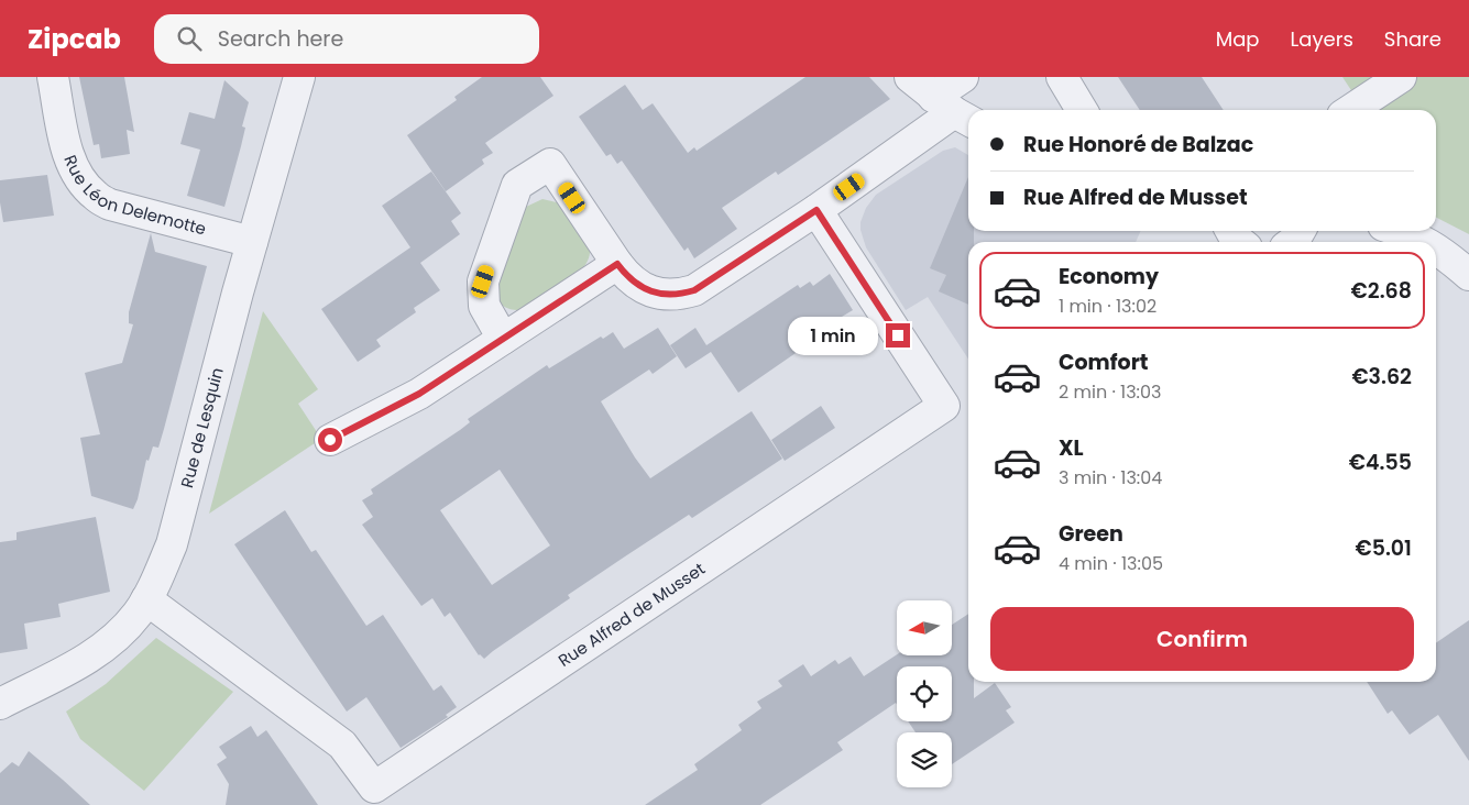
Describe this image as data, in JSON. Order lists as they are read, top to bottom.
{
  "streets": {
    "street": ["Rue Léon Delemotte", "Rue de Lesquin", "Rue Alfred de Musset"]
  },
  "crossings": [
    ["Rue Léon Delemotte", "Rue de Lesquin"],
    ["Rue de Lesquin", "Rue Alfred de Musset"]
  ],
  "north": "left",
  "page": {
    "header": "Zipcab",
    "search": "Search here",
    "nav": ["Map", "Layers", "Share"],
    "banner": ["Rue Honoré de Balzac", "Rue Alfred de Musset"],
    "list": [
      {
        "name": "Economy",
        "note": "1 min · 13:02",
        "value": "€2.68"
      },
      {
        "name": "Comfort",
        "note": "2 min · 13:03",
        "value": "€3.62"
      },
      {
        "name": "XL",
        "note": "3 min · 13:04",
        "value": "€4.55"
      },
      {
        "name": "Green",
        "note": "4 min · 13:05",
        "value": "€5.01"
      }
    ],
    "bubble": "1 min",
    "buttons": "Confirm"
  }
}
